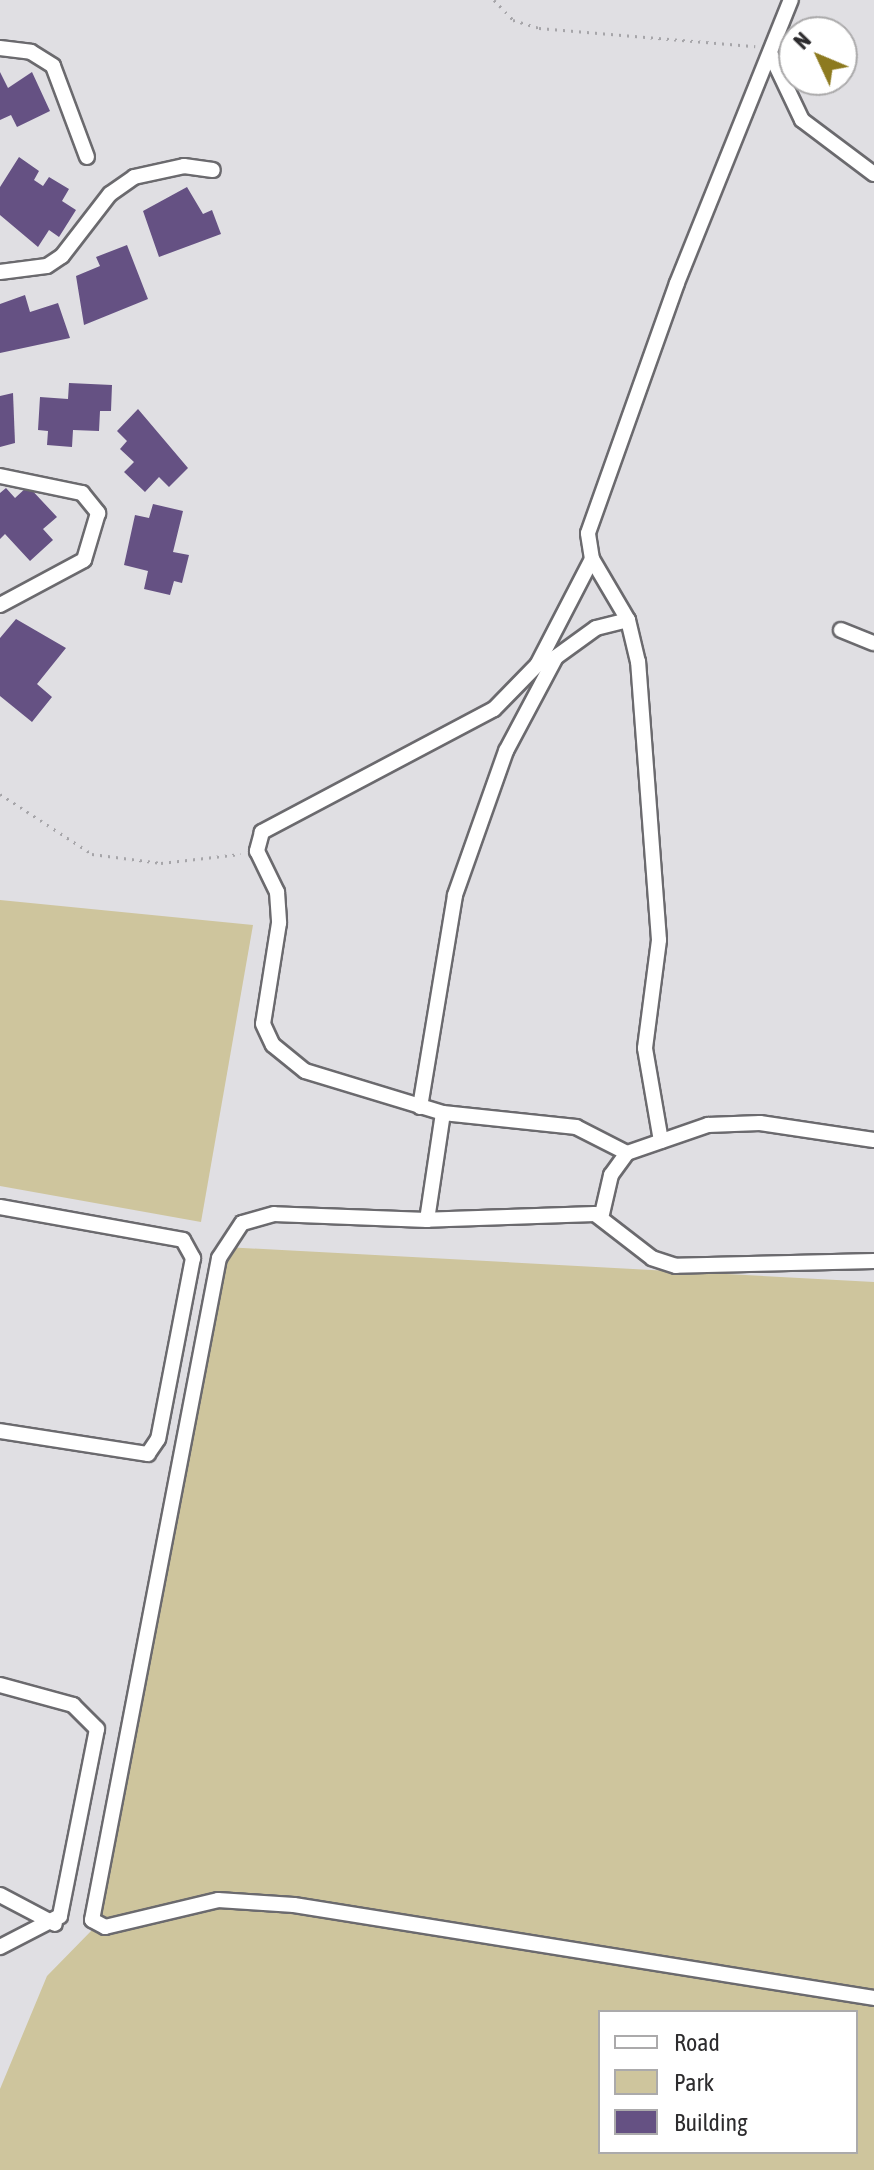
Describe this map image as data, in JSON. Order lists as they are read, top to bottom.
{
  "legend": ["Road", "Park", "Building"],
  "north": "top left"
}
